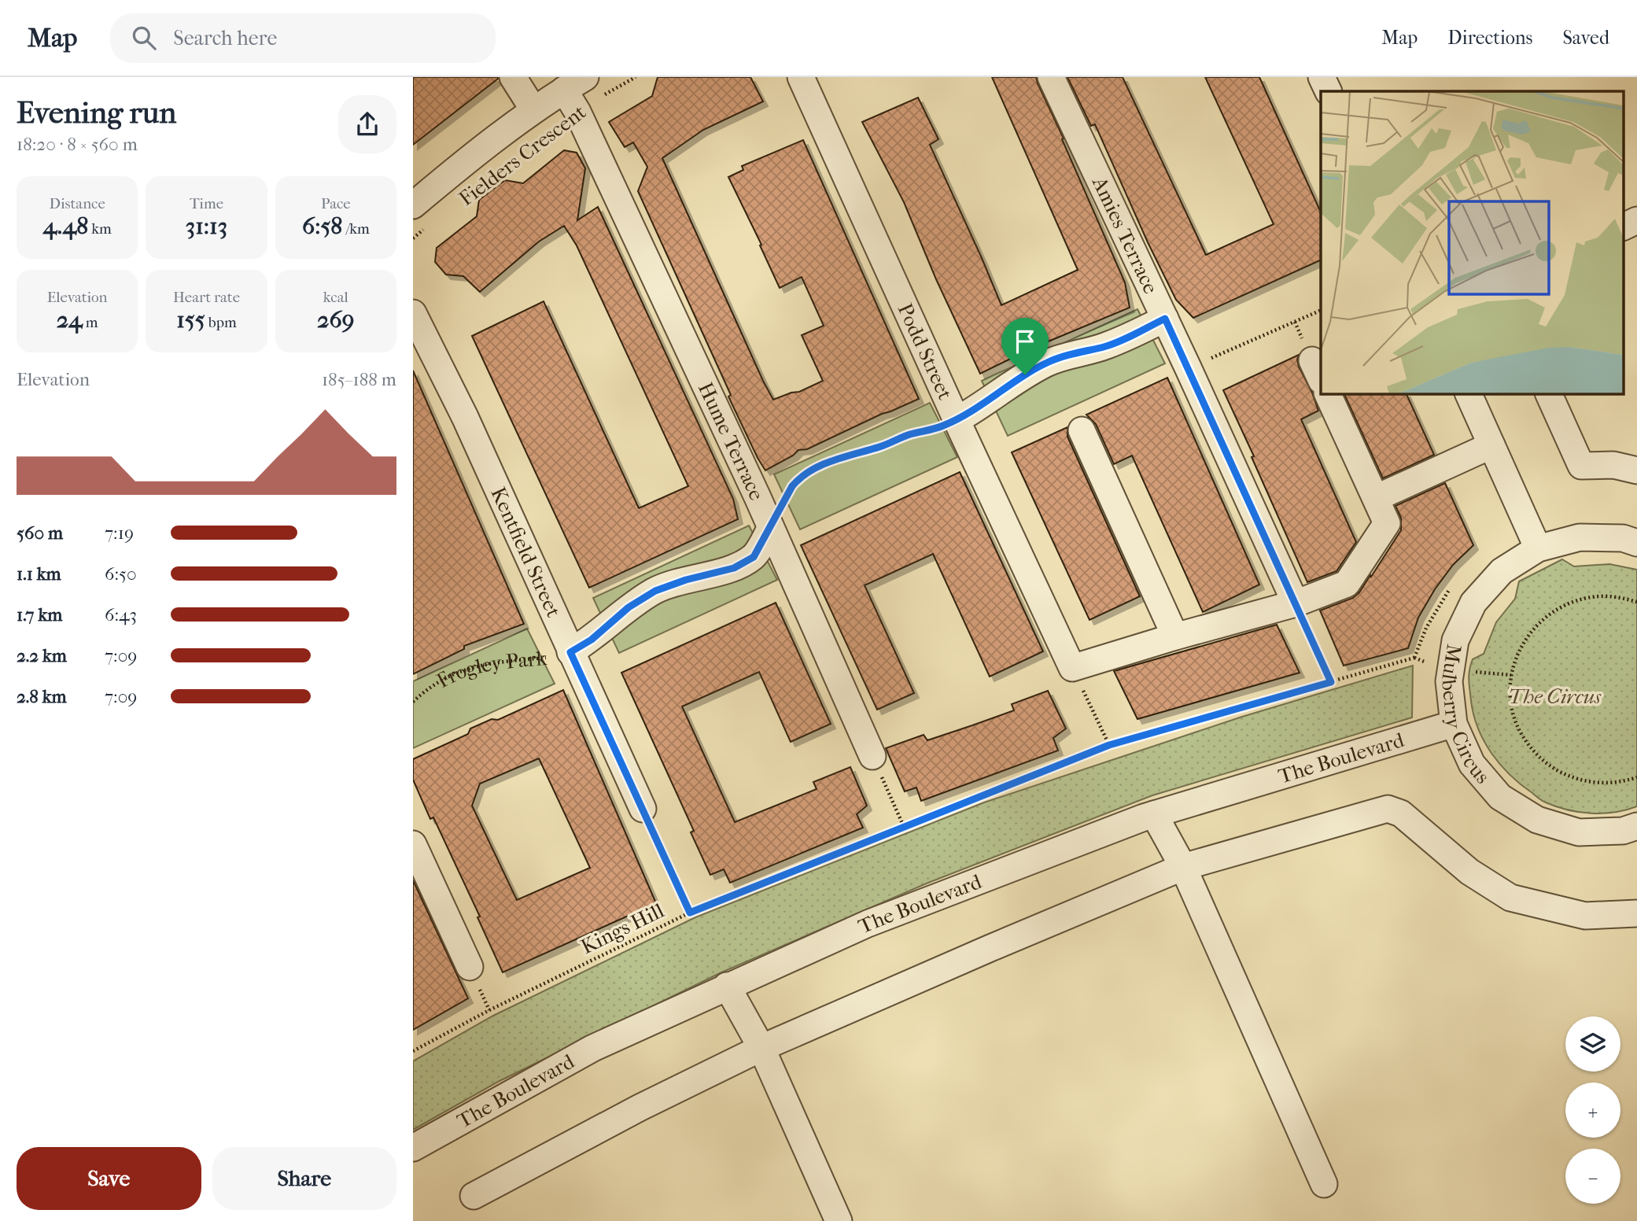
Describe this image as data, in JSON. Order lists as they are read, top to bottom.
{
  "streets": {
    "street": [
      "Fielders Crescent",
      "Amies Terrace",
      "Podd Street",
      "Hume Terrace",
      "Kentfield Street",
      "Frogley Park",
      "Mulberry Circus",
      "The Boulevard"
    ],
    "path": ["Kings Hill"]
  },
  "crossings": [
    ["Fielders Crescent", "Hume Terrace"],
    ["Hume Terrace", "Frogley Park"],
    ["Kentfield Street", "Frogley Park"],
    ["Mulberry Circus", "The Boulevard"]
  ],
  "parks": ["The Circus"],
  "page": {
    "header": "Map",
    "search": "Search here",
    "nav": ["Map", "Directions", "Saved"],
    "heading": ["Evening run", "18:20 · 8 × 560 m"],
    "stats": [
      ["Distance", "4.48 km"],
      ["Time", "31:13"],
      ["Pace", "6:58 /km"],
      ["Elevation", "24 m"],
      ["Heart rate", "155 bpm"],
      ["kcal", "269"]
    ],
    "chart": ["Elevation", "185–188 m"],
    "list": [
      {
        "name": "560 m",
        "note": "7:19"
      },
      {
        "name": "1.1 km",
        "note": "6:50"
      },
      {
        "name": "1.7 km",
        "note": "6:43"
      },
      {
        "name": "2.2 km",
        "note": "7:09"
      },
      {
        "name": "2.8 km",
        "note": "7:09"
      }
    ],
    "map_buttons": ["+", "−"],
    "buttons": ["Save", "Share"]
  }
}
